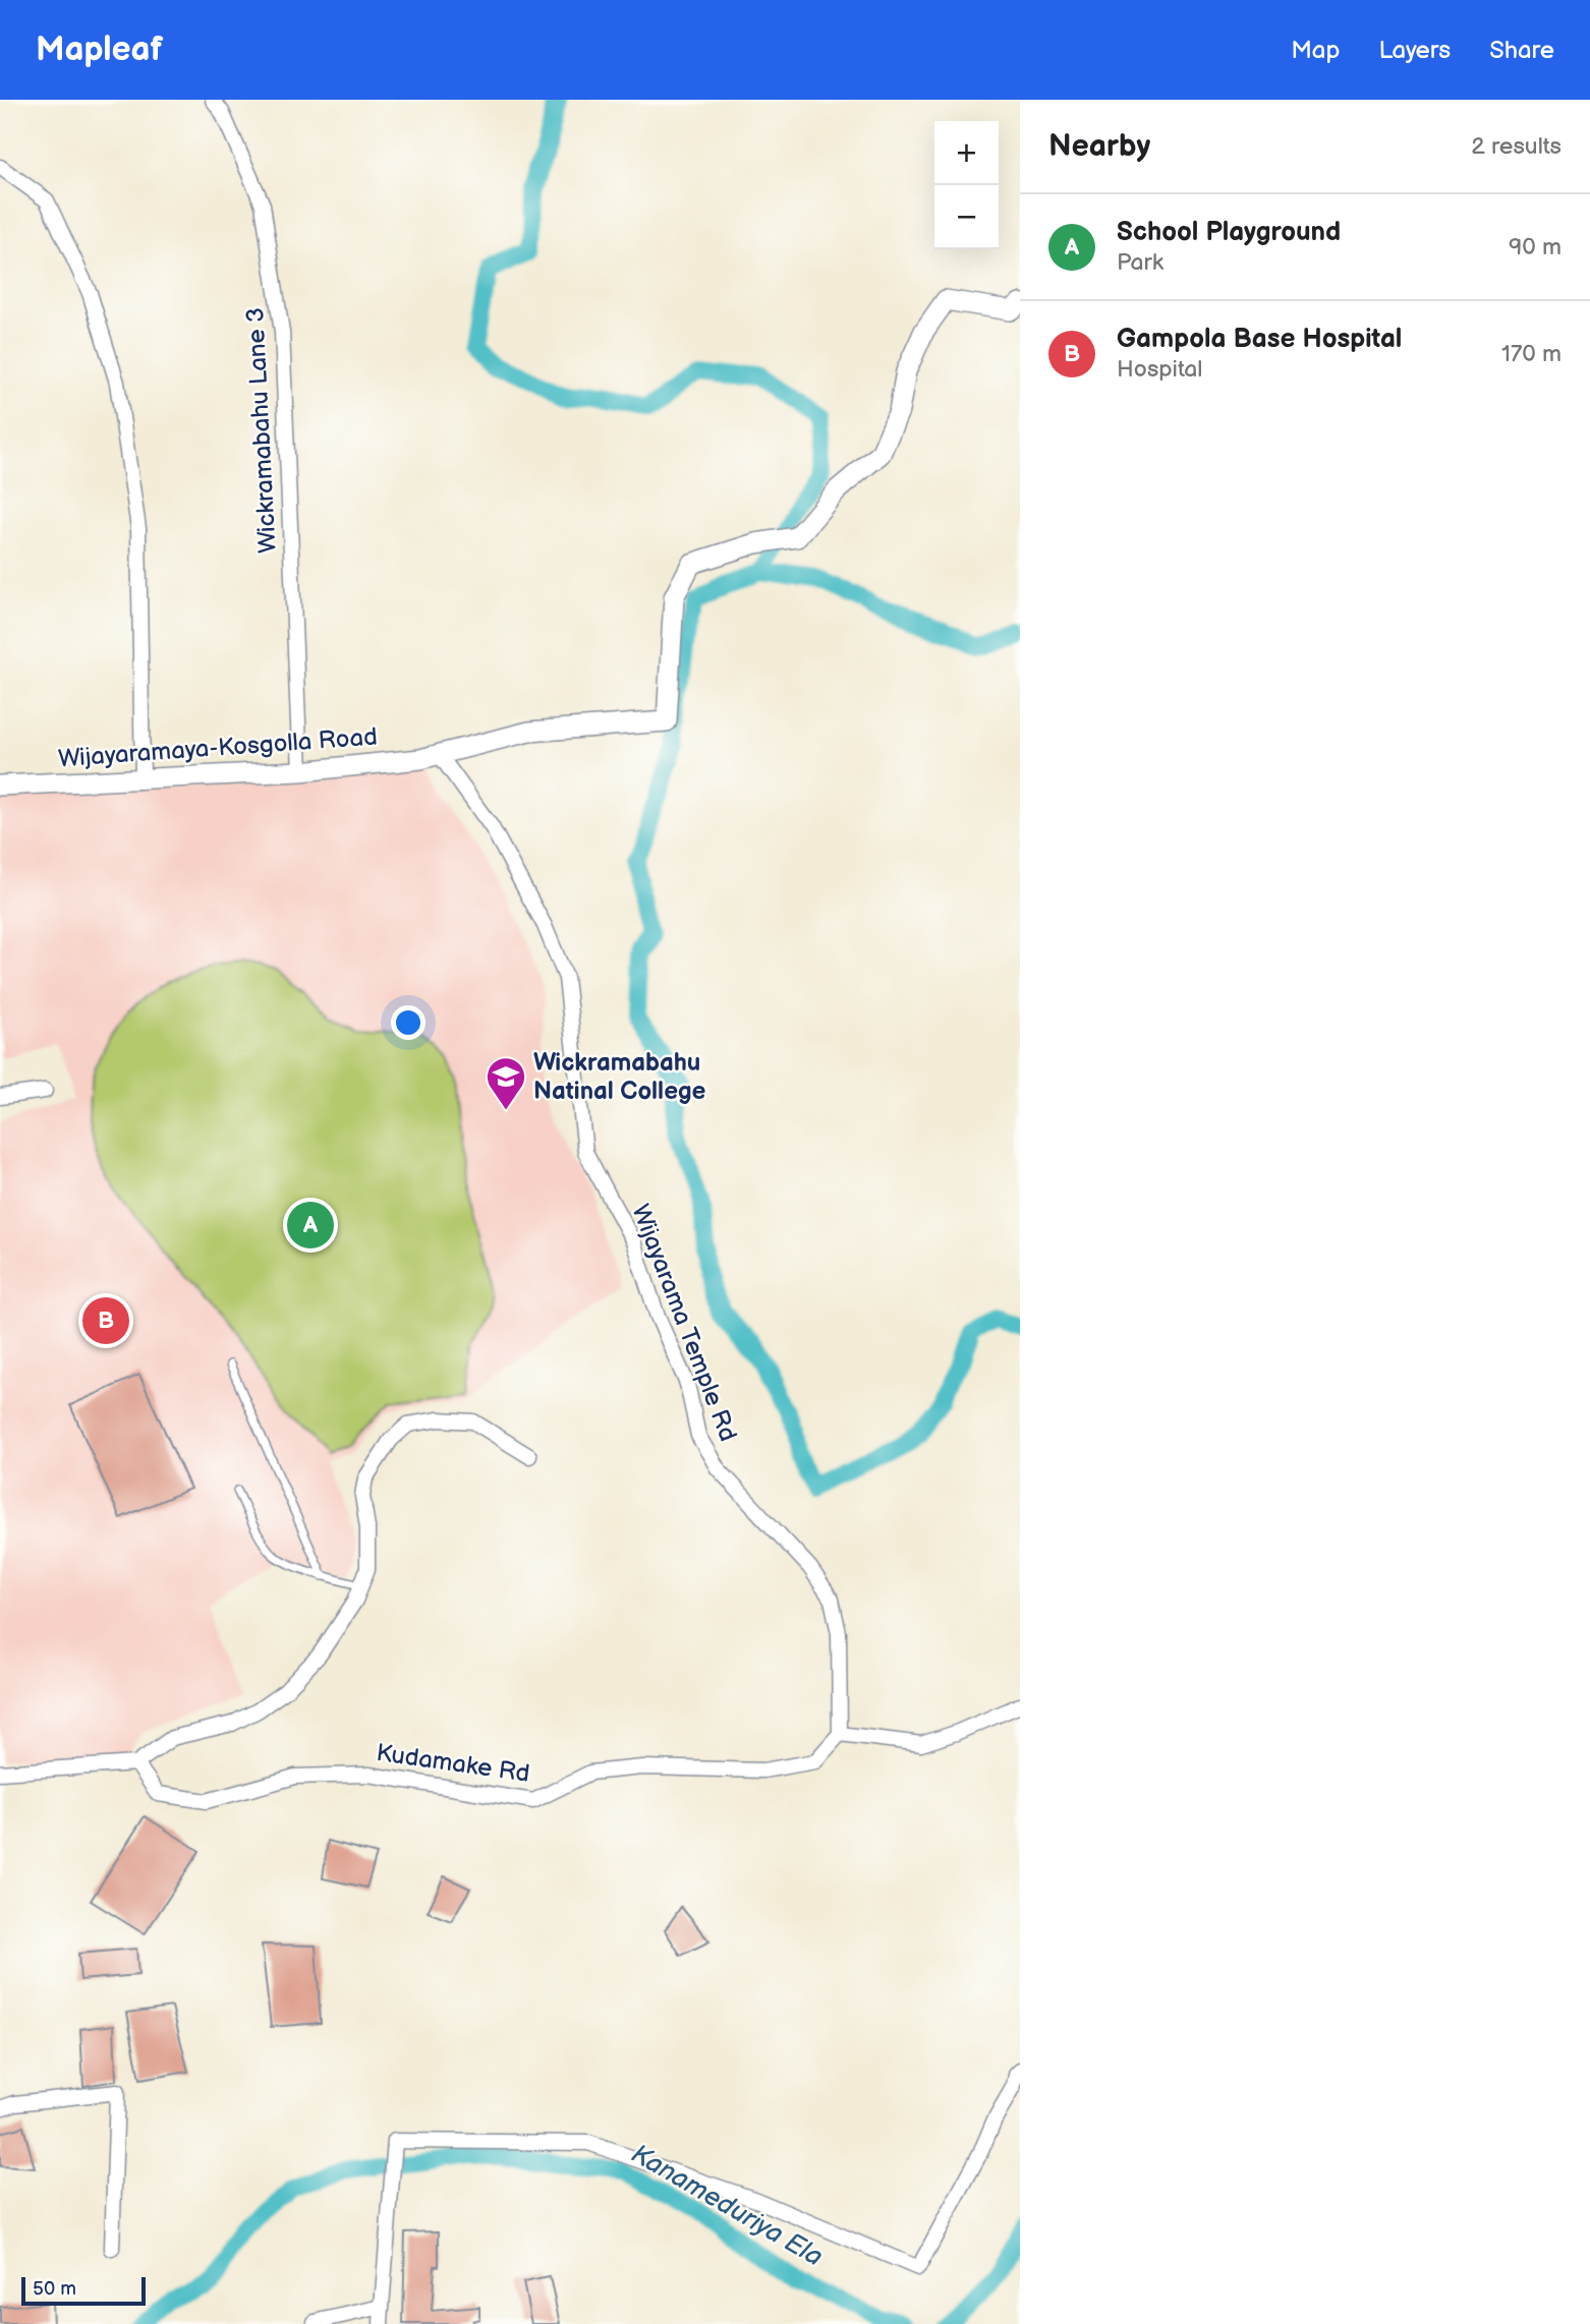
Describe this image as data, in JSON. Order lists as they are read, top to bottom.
{
  "streets": {
    "street": [
      "Wickramabahu Lane 3",
      "Wijayaramaya-Kosgolla Road",
      "Wijayarama Temple Rd",
      "Kudamake Rd"
    ]
  },
  "crossings": [
    ["Wickramabahu Lane 3", "Wijayaramaya-Kosgolla Road"],
    ["Wijayaramaya-Kosgolla Road", "Wijayarama Temple Rd"],
    ["Wijayarama Temple Rd", "Kudamake Rd"]
  ],
  "water": ["Kanameduriya Ela"],
  "places": {
    "school or university": ["Wickramabahu Natinal College"]
  },
  "scale_bar": "50 m",
  "page": {
    "header": "Mapleaf",
    "nav": ["Map", "Layers", "Share"],
    "heading": ["Nearby", "2 results"],
    "map_buttons": ["+", "−"],
    "list": [
      {
        "mark": "A",
        "name": "School Playground",
        "note": "Park",
        "value": "90 m"
      },
      {
        "mark": "B",
        "name": "Gampola Base Hospital",
        "note": "Hospital",
        "value": "170 m"
      }
    ],
    "pins": ["A", "B"],
    "scale": "50 m"
  }
}
